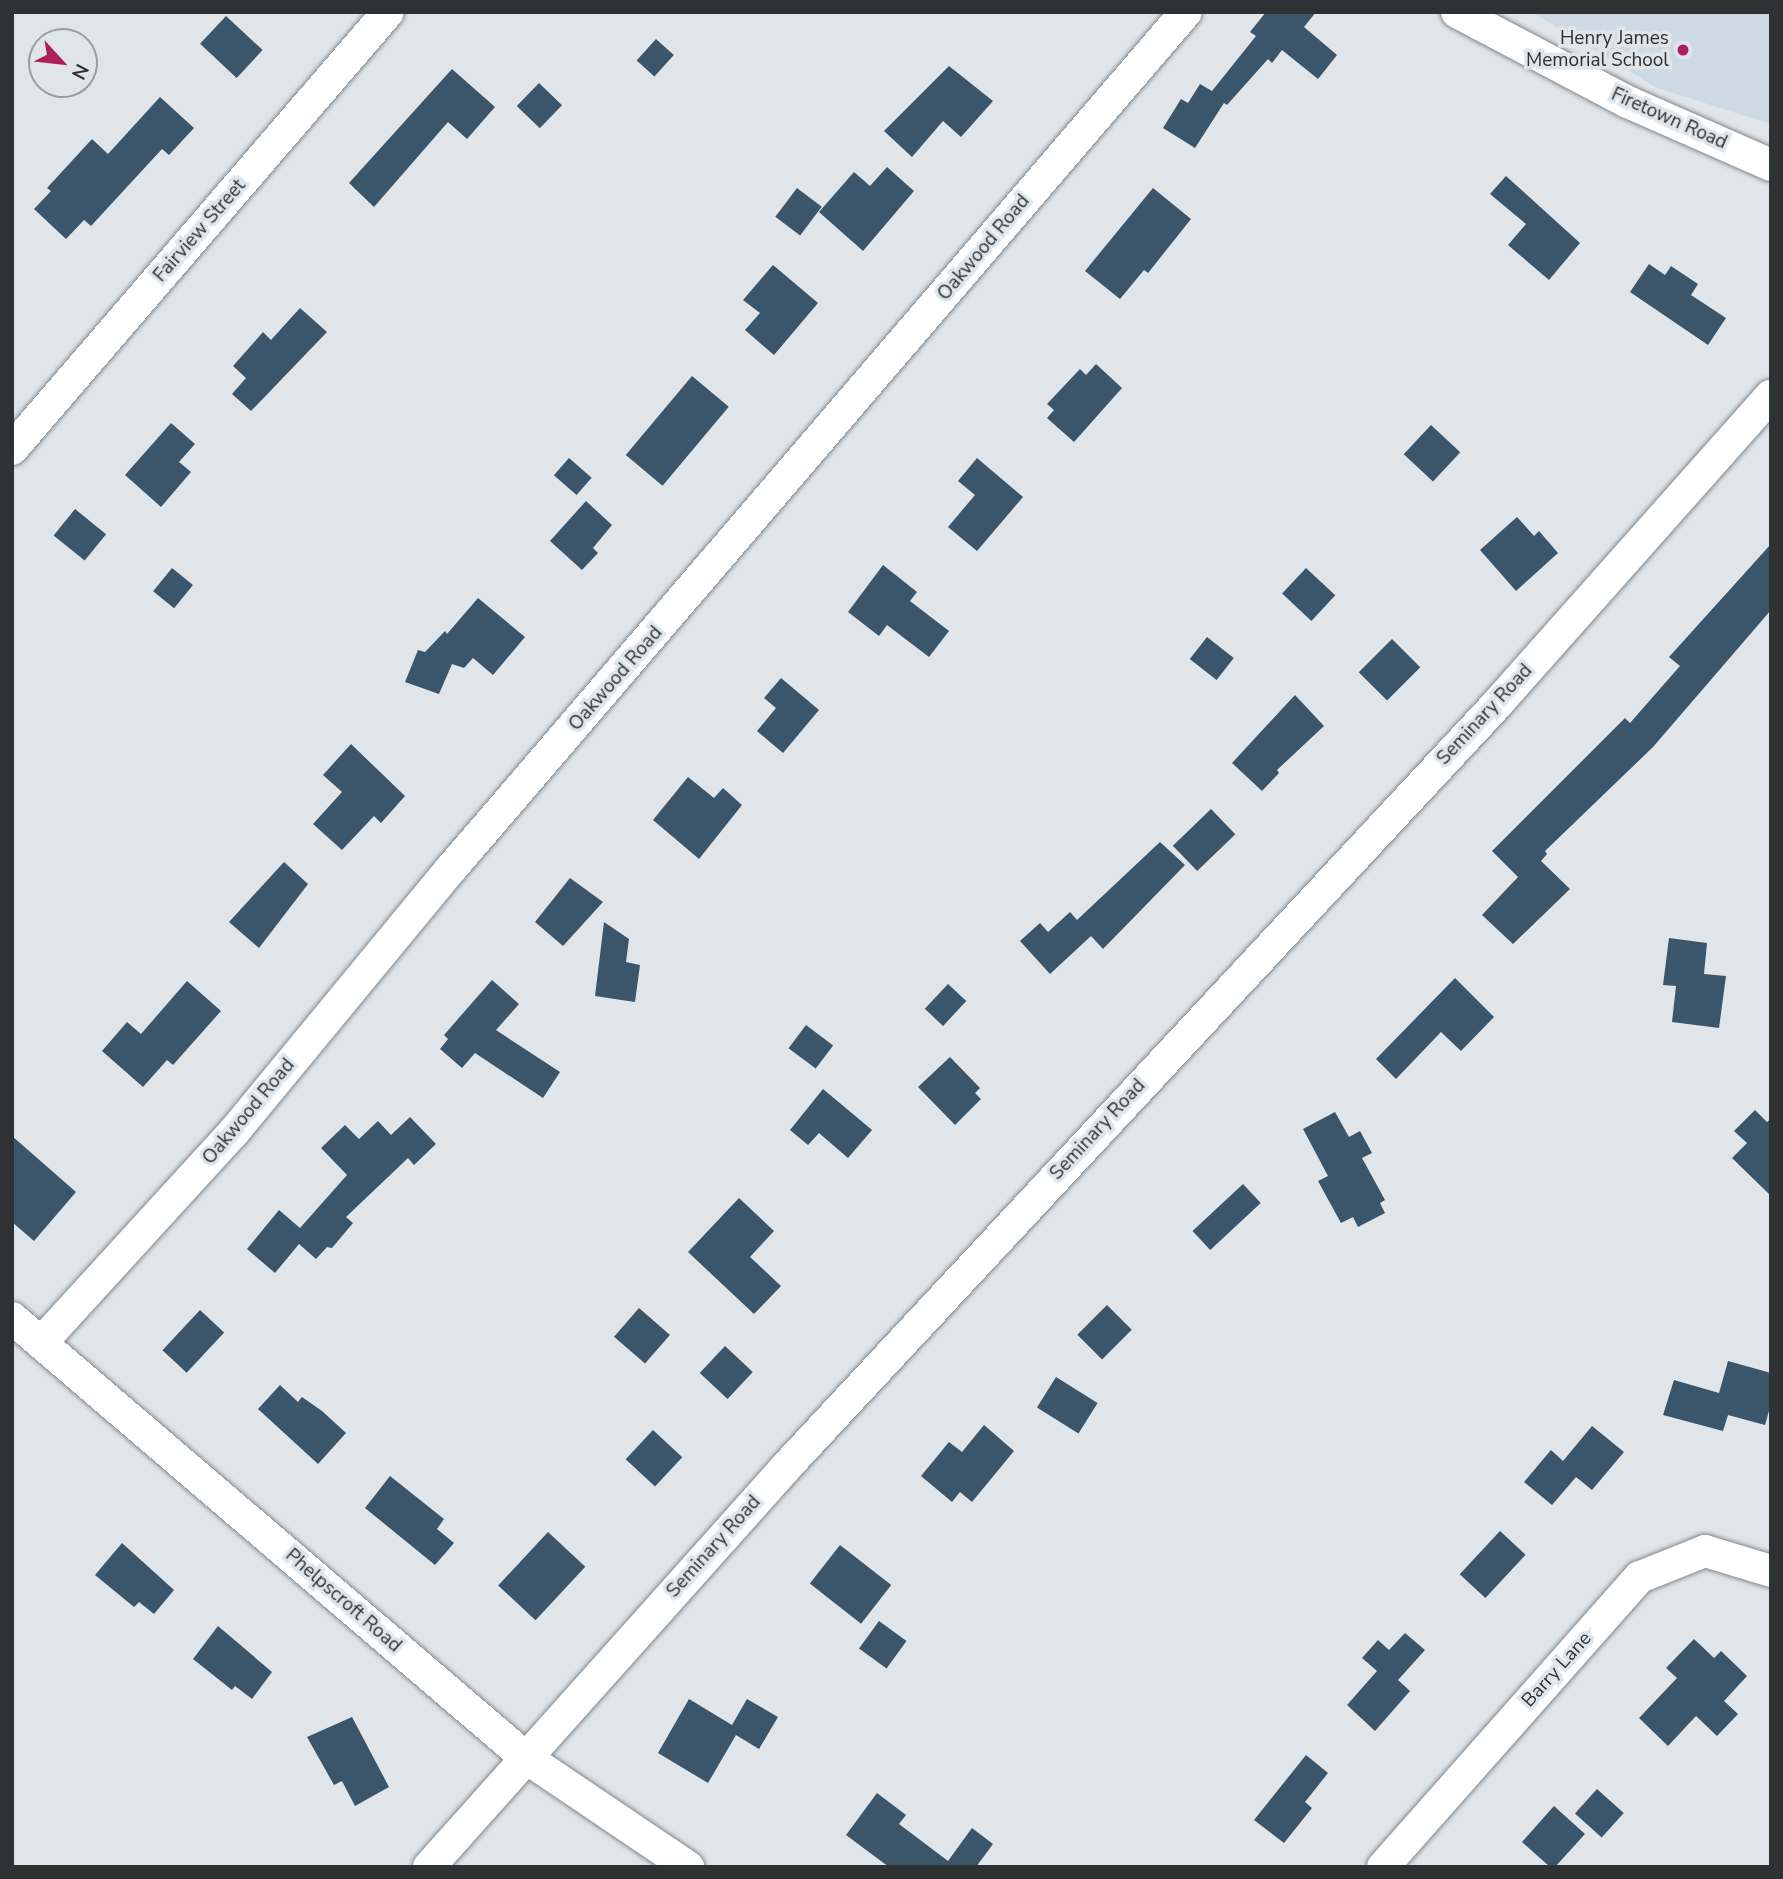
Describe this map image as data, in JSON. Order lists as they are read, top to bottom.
{
  "streets": {
    "street": [
      "Firetown Road",
      "Fairview Street",
      "Oakwood Road",
      "Seminary Road",
      "Phelpscroft Road",
      "Barry Lane"
    ]
  },
  "crossings": [
    ["Oakwood Road", "Phelpscroft Road"],
    ["Seminary Road", "Phelpscroft Road"]
  ],
  "places": ["Henry James Memorial School"],
  "north": "bottom right"
}
